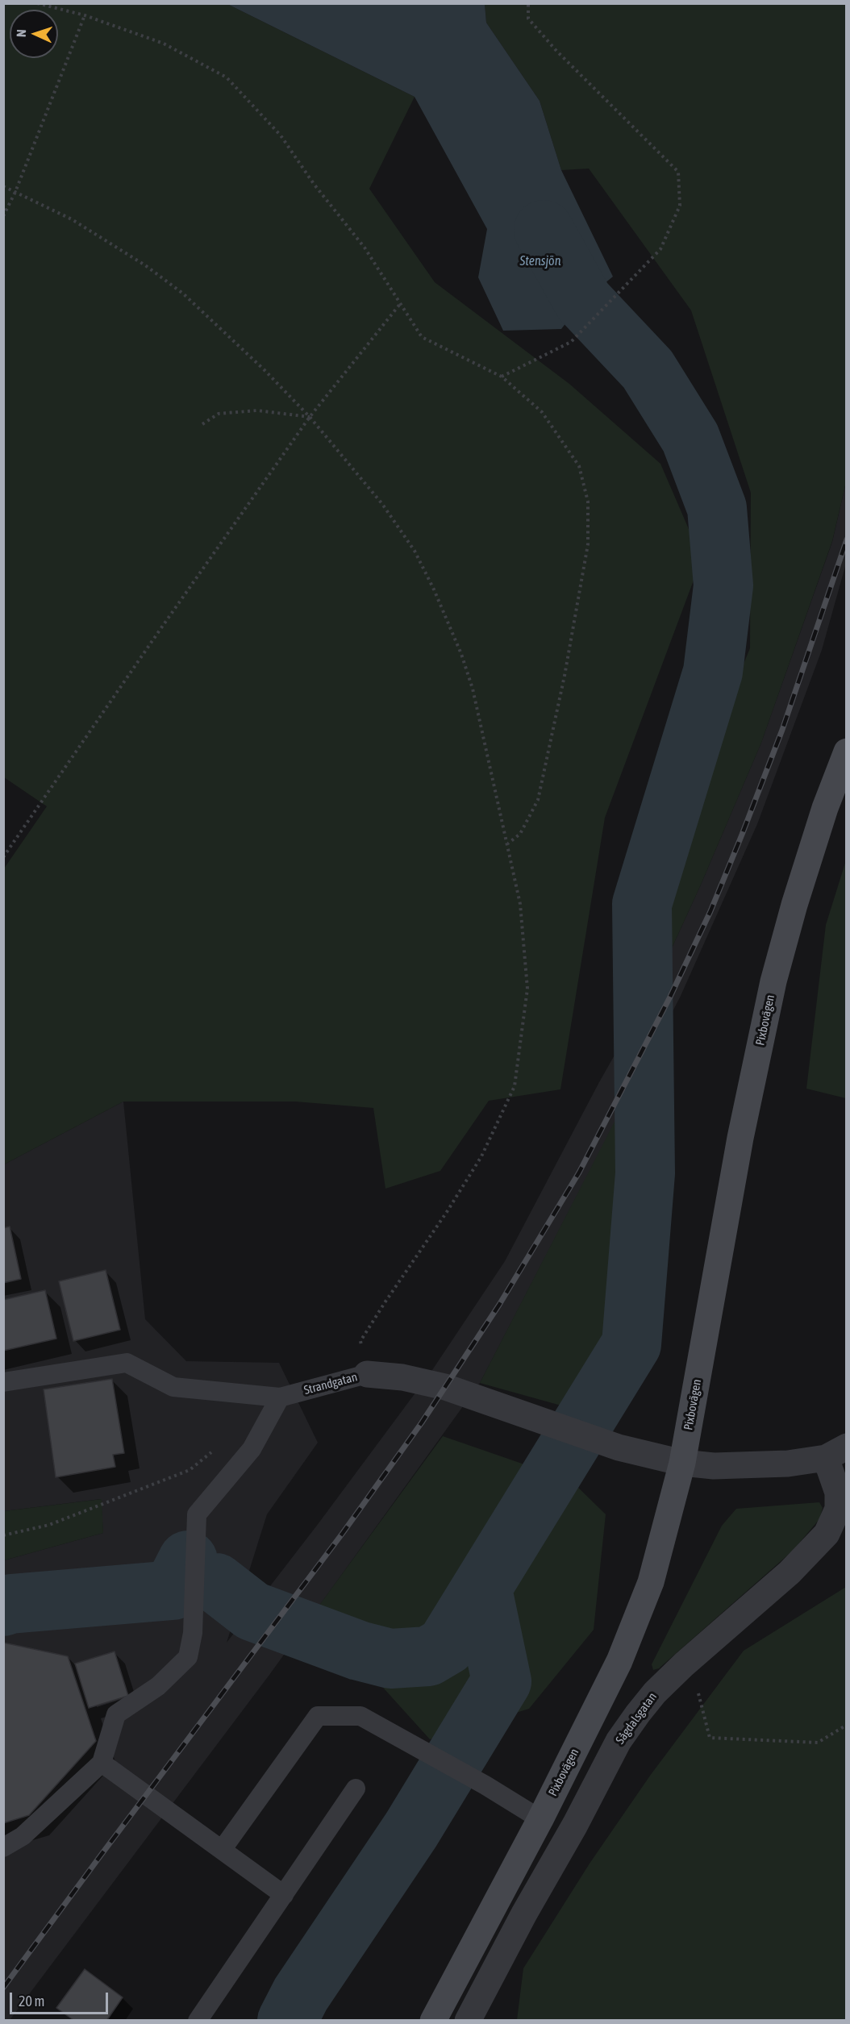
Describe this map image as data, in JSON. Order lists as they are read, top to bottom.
{
  "streets": {
    "street": ["Pixbovägen", "Strandgatan", "Sågdalsgatan"]
  },
  "crossings": [
    ["Pixbovägen", "Strandgatan"],
    ["Pixbovägen", "Sågdalsgatan"],
    ["Strandgatan", "Sågdalsgatan"]
  ],
  "water": ["Stensjön"],
  "scale_bar": "20 m",
  "north": "left"
}
